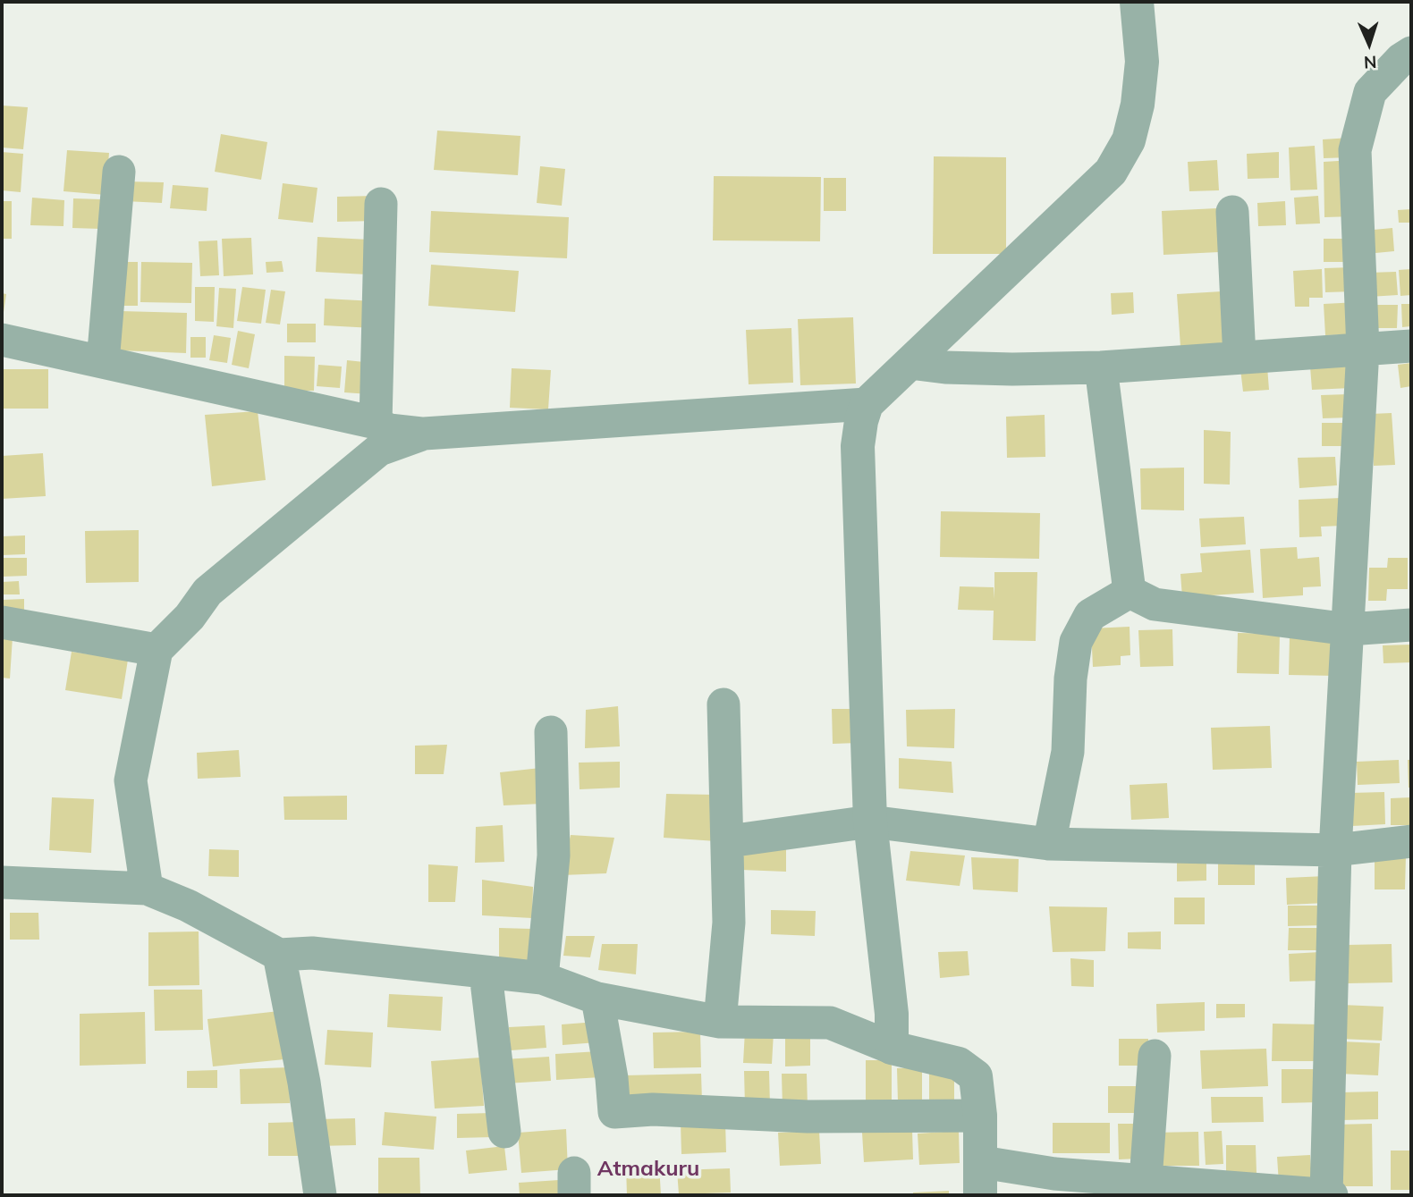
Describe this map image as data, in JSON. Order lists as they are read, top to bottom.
{
  "districts": ["Atmakuru"],
  "north": "bottom"
}
